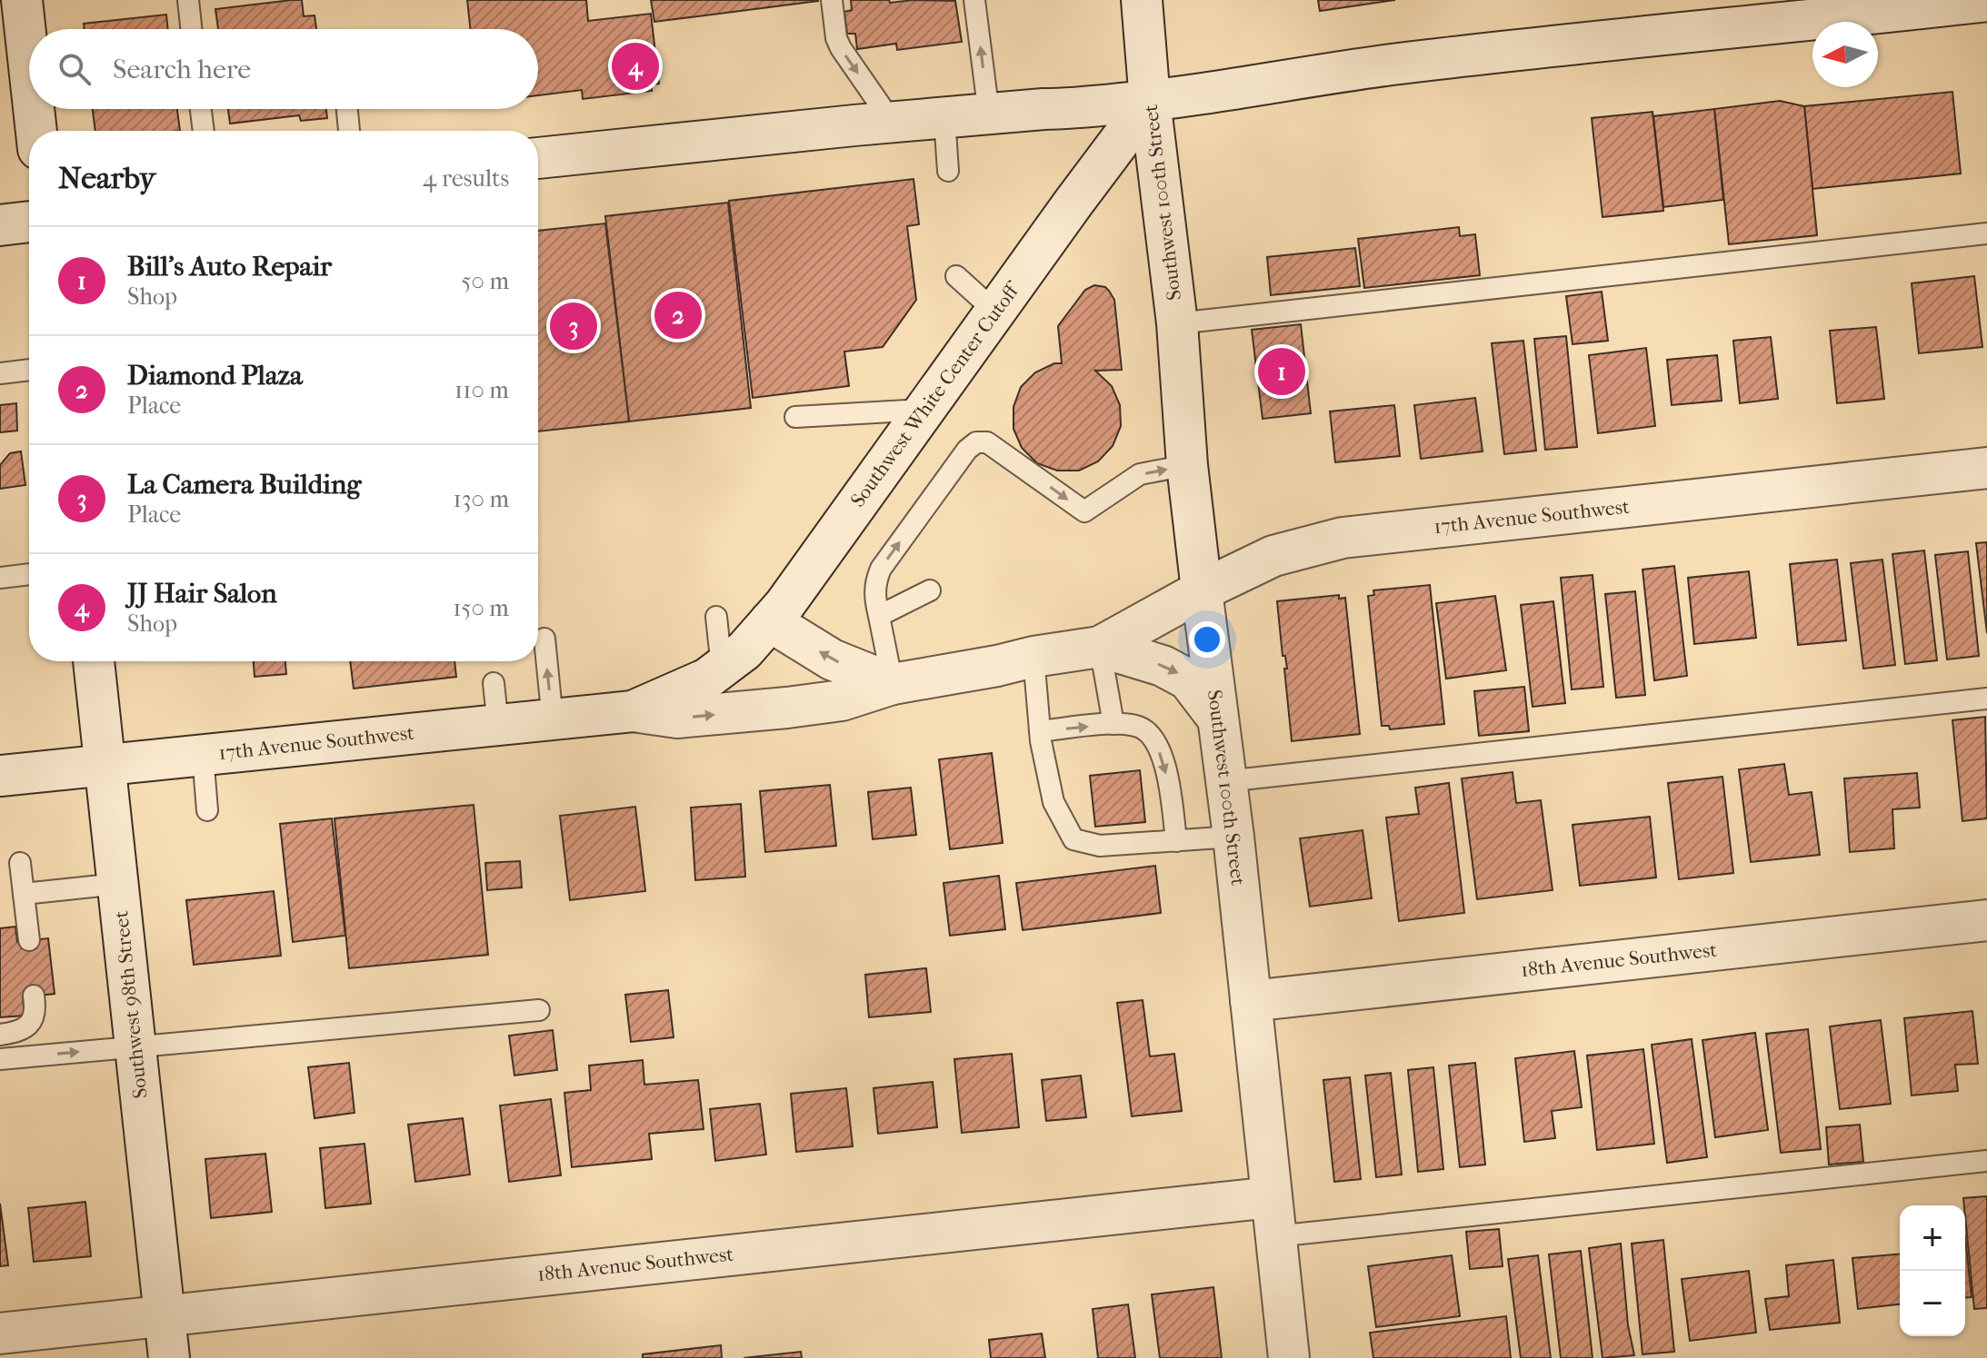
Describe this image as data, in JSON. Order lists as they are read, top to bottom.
{
  "streets": {
    "street": [
      "Southwest 100th Street",
      "Southwest White Center Cutoff",
      "17th Avenue Southwest",
      "18th Avenue Southwest",
      "Southwest 98th Street"
    ]
  },
  "crossings": [
    ["Southwest 100th Street", "Southwest White Center Cutoff"],
    ["Southwest 100th Street", "17th Avenue Southwest"],
    ["Southwest 100th Street", "18th Avenue Southwest"],
    ["Southwest White Center Cutoff", "17th Avenue Southwest"],
    ["17th Avenue Southwest", "Southwest 98th Street"],
    ["18th Avenue Southwest", "Southwest 98th Street"]
  ],
  "north": "left",
  "page": {
    "search": "Search here",
    "pins": [
      "4",
      "2",
      "3",
      "1"
    ],
    "heading": ["Nearby", "4 results"],
    "list": [
      {
        "mark": "1",
        "name": "Bill's Auto Repair",
        "note": "Shop",
        "value": "50 m"
      },
      {
        "mark": "2",
        "name": "Diamond Plaza",
        "note": "Place",
        "value": "110 m"
      },
      {
        "mark": "3",
        "name": "La Camera Building",
        "note": "Place",
        "value": "130 m"
      },
      {
        "mark": "4",
        "name": "JJ Hair Salon",
        "note": "Shop",
        "value": "150 m"
      }
    ],
    "map_buttons": ["+", "−"]
  }
}
